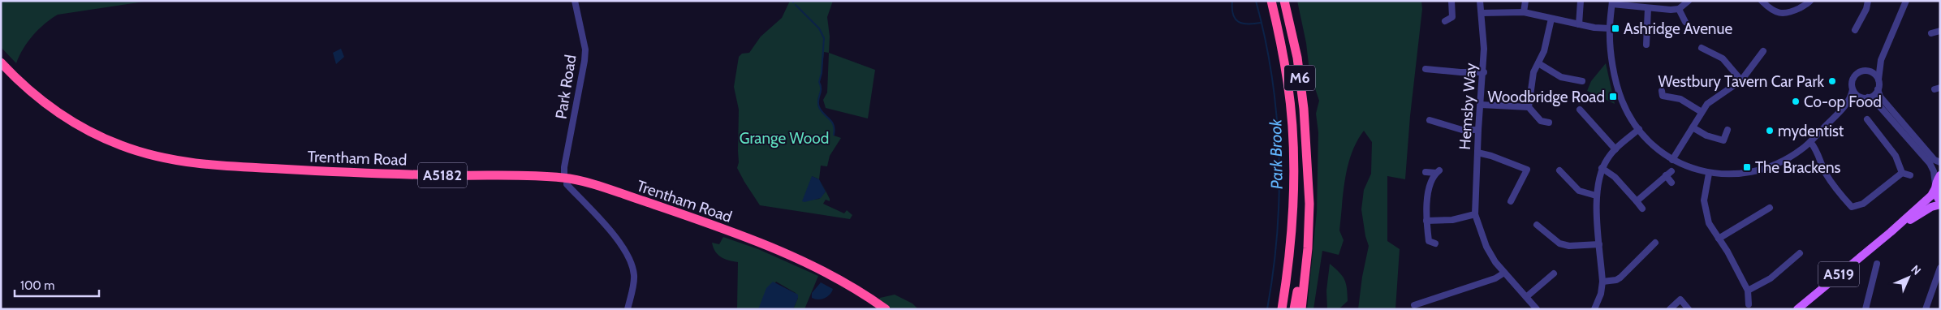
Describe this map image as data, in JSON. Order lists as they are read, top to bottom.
{
  "streets": {
    "highway": ["M6", "Trentham Road", "A5182"],
    "main road": ["A519"],
    "street": ["Park Road", "Hemsby Way"]
  },
  "crossings": [
    ["Park Road", "Trentham Road"]
  ],
  "water": ["Park Brook"],
  "parks": ["Grange Wood"],
  "places": {
    "transit": ["Ashridge Avenue", "Woodbridge Road", "The Brackens"],
    "other": ["Westbury Tavern Car Park", "Co-op Food", "mydentist"]
  },
  "scale_bar": "100 m",
  "north": "top right"
}
